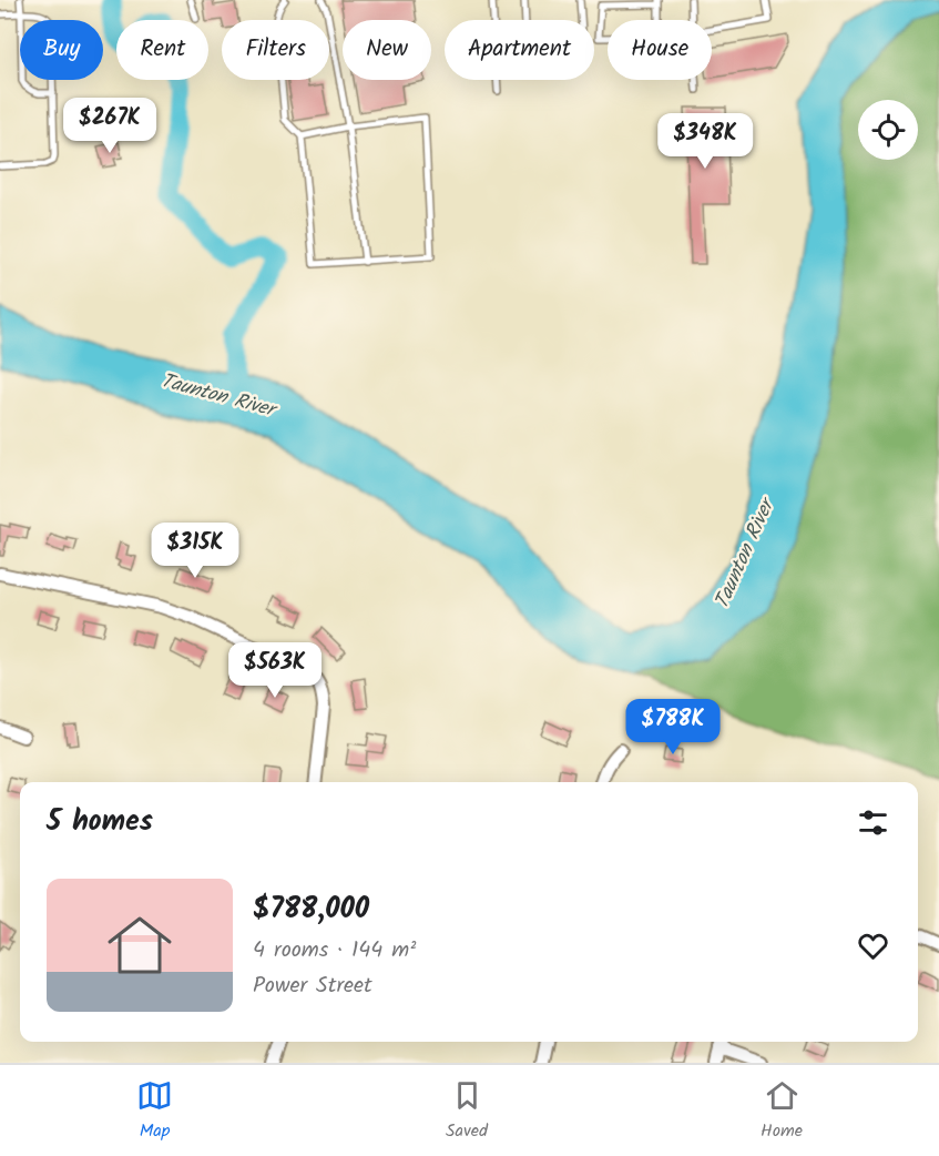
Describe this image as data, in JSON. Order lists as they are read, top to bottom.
{
  "water": ["Taunton River"],
  "page": {
    "chip": [
      "Buy",
      "Rent",
      "Filters",
      "New",
      "Apartment",
      "House"
    ],
    "price": [
      "$267K",
      "$348K",
      "$315K",
      "$563K",
      "$788K"
    ],
    "heading": "5 homes",
    "list": [
      {
        "name": "$788,000",
        "note": "4 rooms · 144 m² · Power Street"
      }
    ],
    "tabs": ["Map", "Saved", "Home"]
  }
}
